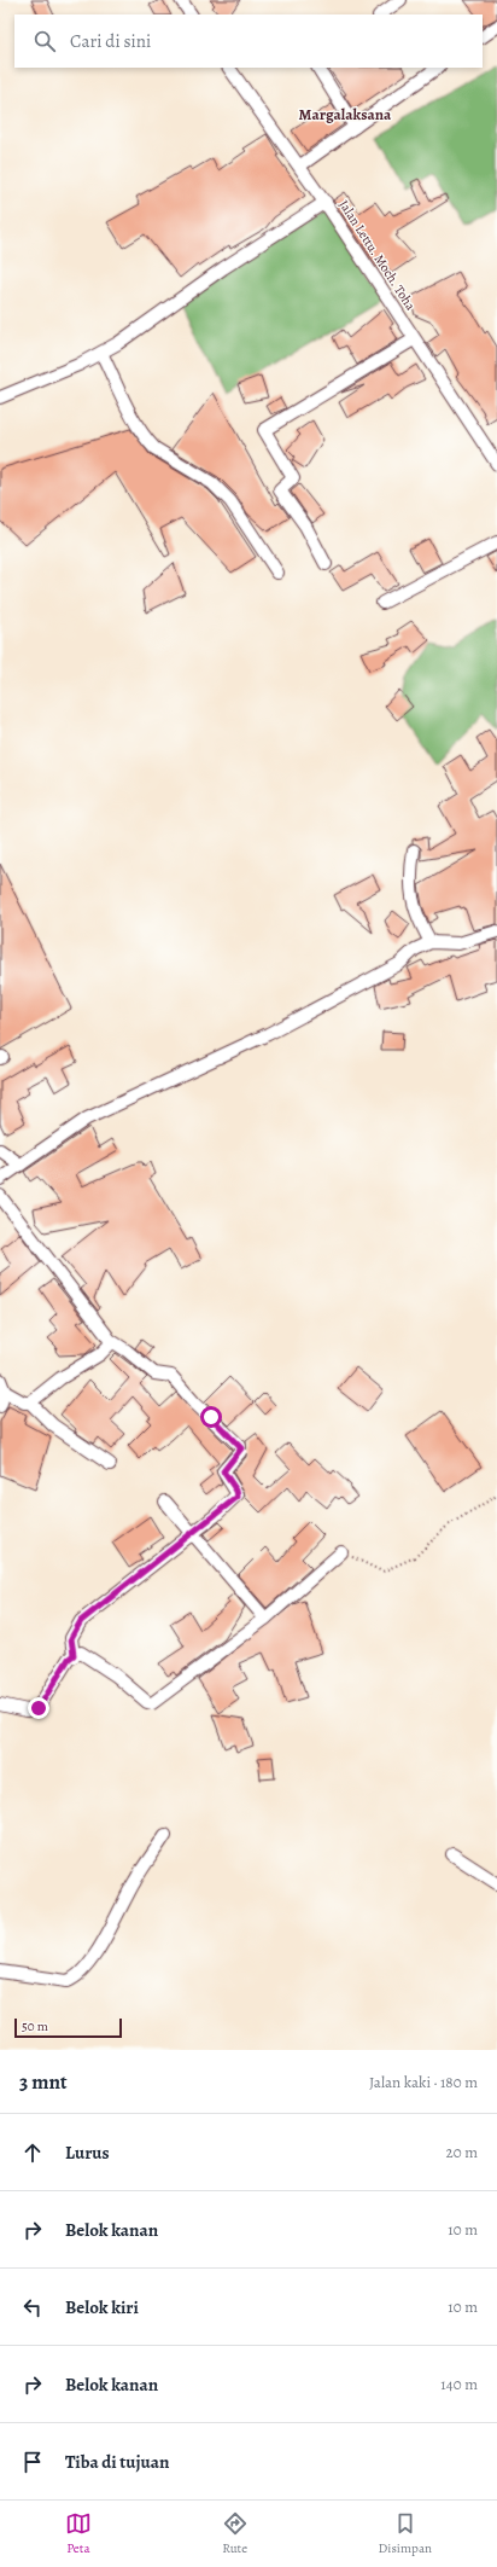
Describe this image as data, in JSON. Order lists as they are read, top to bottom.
{
  "streets": {
    "street": ["Jalan Lettu. Moch. Toha"]
  },
  "districts": ["Margalaksana"],
  "scale_bar": "50 m",
  "page": {
    "search": "Cari di sini",
    "scale": "50 m",
    "heading": ["3 mnt", "Jalan kaki · 180 m"],
    "list": [
      ["Lurus", "20 m"],
      ["Belok kanan", "10 m"],
      ["Belok kiri", "10 m"],
      ["Belok kanan", "140 m"],
      "Tiba di tujuan"
    ],
    "nav": ["Peta", "Rute", "Disimpan"]
  }
}
